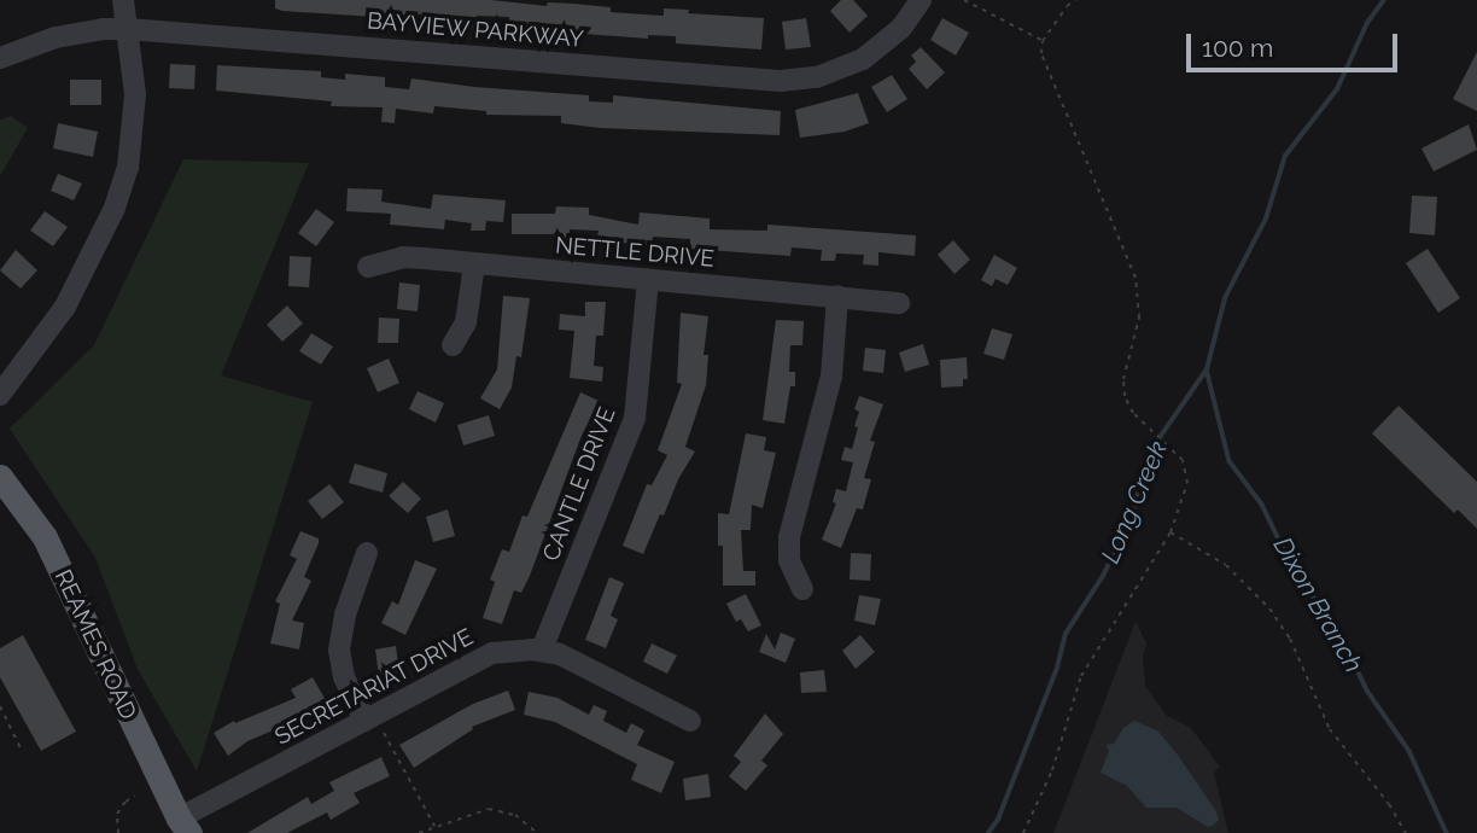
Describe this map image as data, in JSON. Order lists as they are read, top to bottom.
{
  "streets": {
    "main road": ["REAMES ROAD"],
    "street": [
      "BAYVIEW PARKWAY",
      "NETTLE DRIVE",
      "CANTLE DRIVE",
      "SECRETARIAT DRIVE"
    ]
  },
  "crossings": [
    ["NETTLE DRIVE", "CANTLE DRIVE"],
    ["CANTLE DRIVE", "SECRETARIAT DRIVE"],
    ["REAMES ROAD", "SECRETARIAT DRIVE"]
  ],
  "water": ["Long Creek", "Dixon Branch"],
  "scale_bar": "100 m"
}
